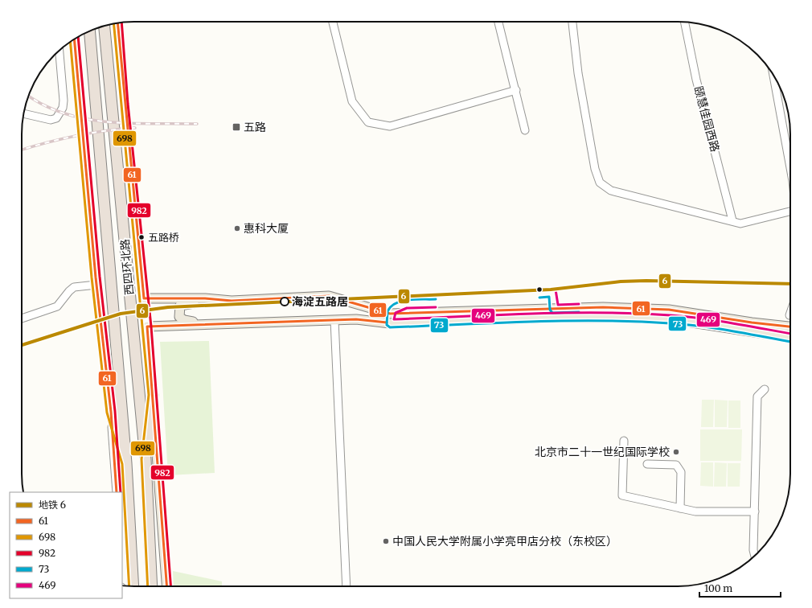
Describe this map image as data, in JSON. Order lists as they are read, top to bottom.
{
  "streets": {
    "highway": ["西四环北路"],
    "street": ["颐慧佳园西路"]
  },
  "places": {
    "transit": ["五路"],
    "other": [
      "惠科大厦",
      "五路桥",
      "海淀五路居",
      "北京市二十一世纪国际学校",
      "中国人民大学附属小学亮甲店分校（东校区）"
    ]
  },
  "lines": [
    "transit line 982",
    "transit line 61",
    "transit line 698",
    "metro line 6",
    "transit line 469",
    "transit line 73"
  ],
  "legend": [
    "地铁 6",
    "61",
    "698",
    "982",
    "73",
    "469"
  ],
  "scale_bar": "100 m"
}
